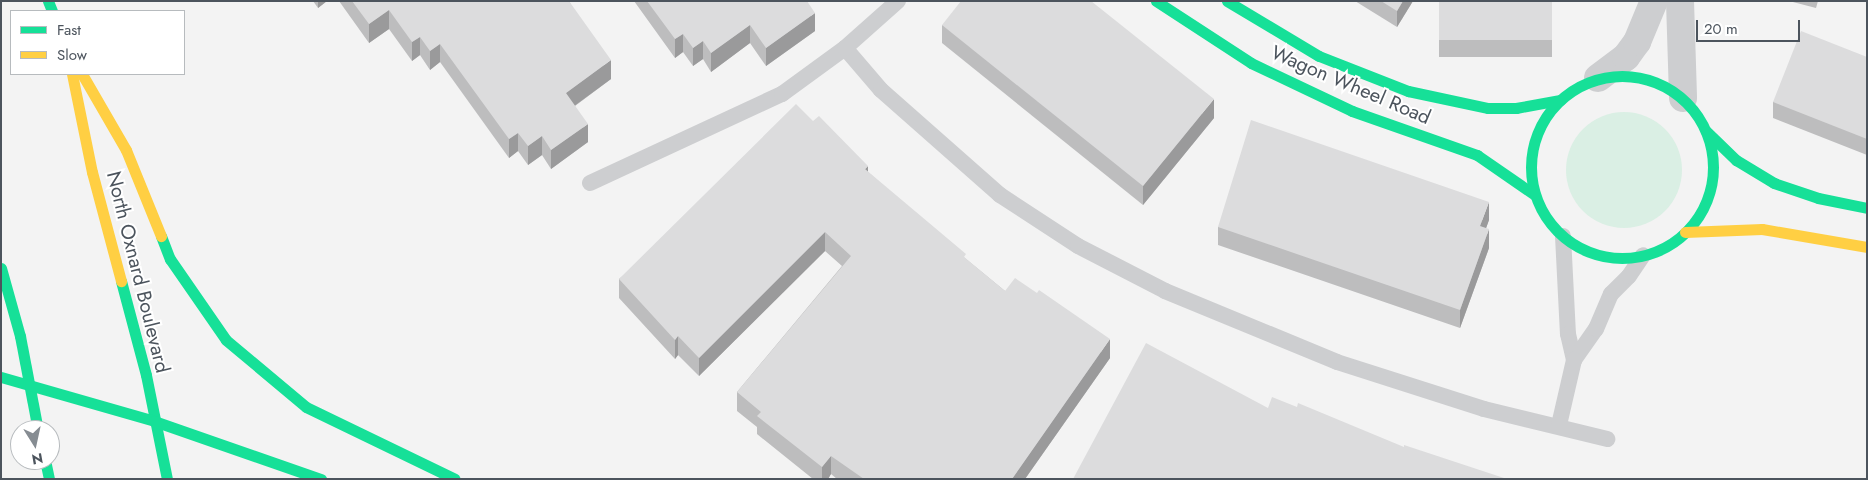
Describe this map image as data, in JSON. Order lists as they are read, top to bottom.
{
  "streets": {
    "main road": ["Wagon Wheel Road", "North Oxnard Boulevard"]
  },
  "legend": ["Fast", "Slow"],
  "scale_bar": "20 m",
  "north": "bottom"
}
